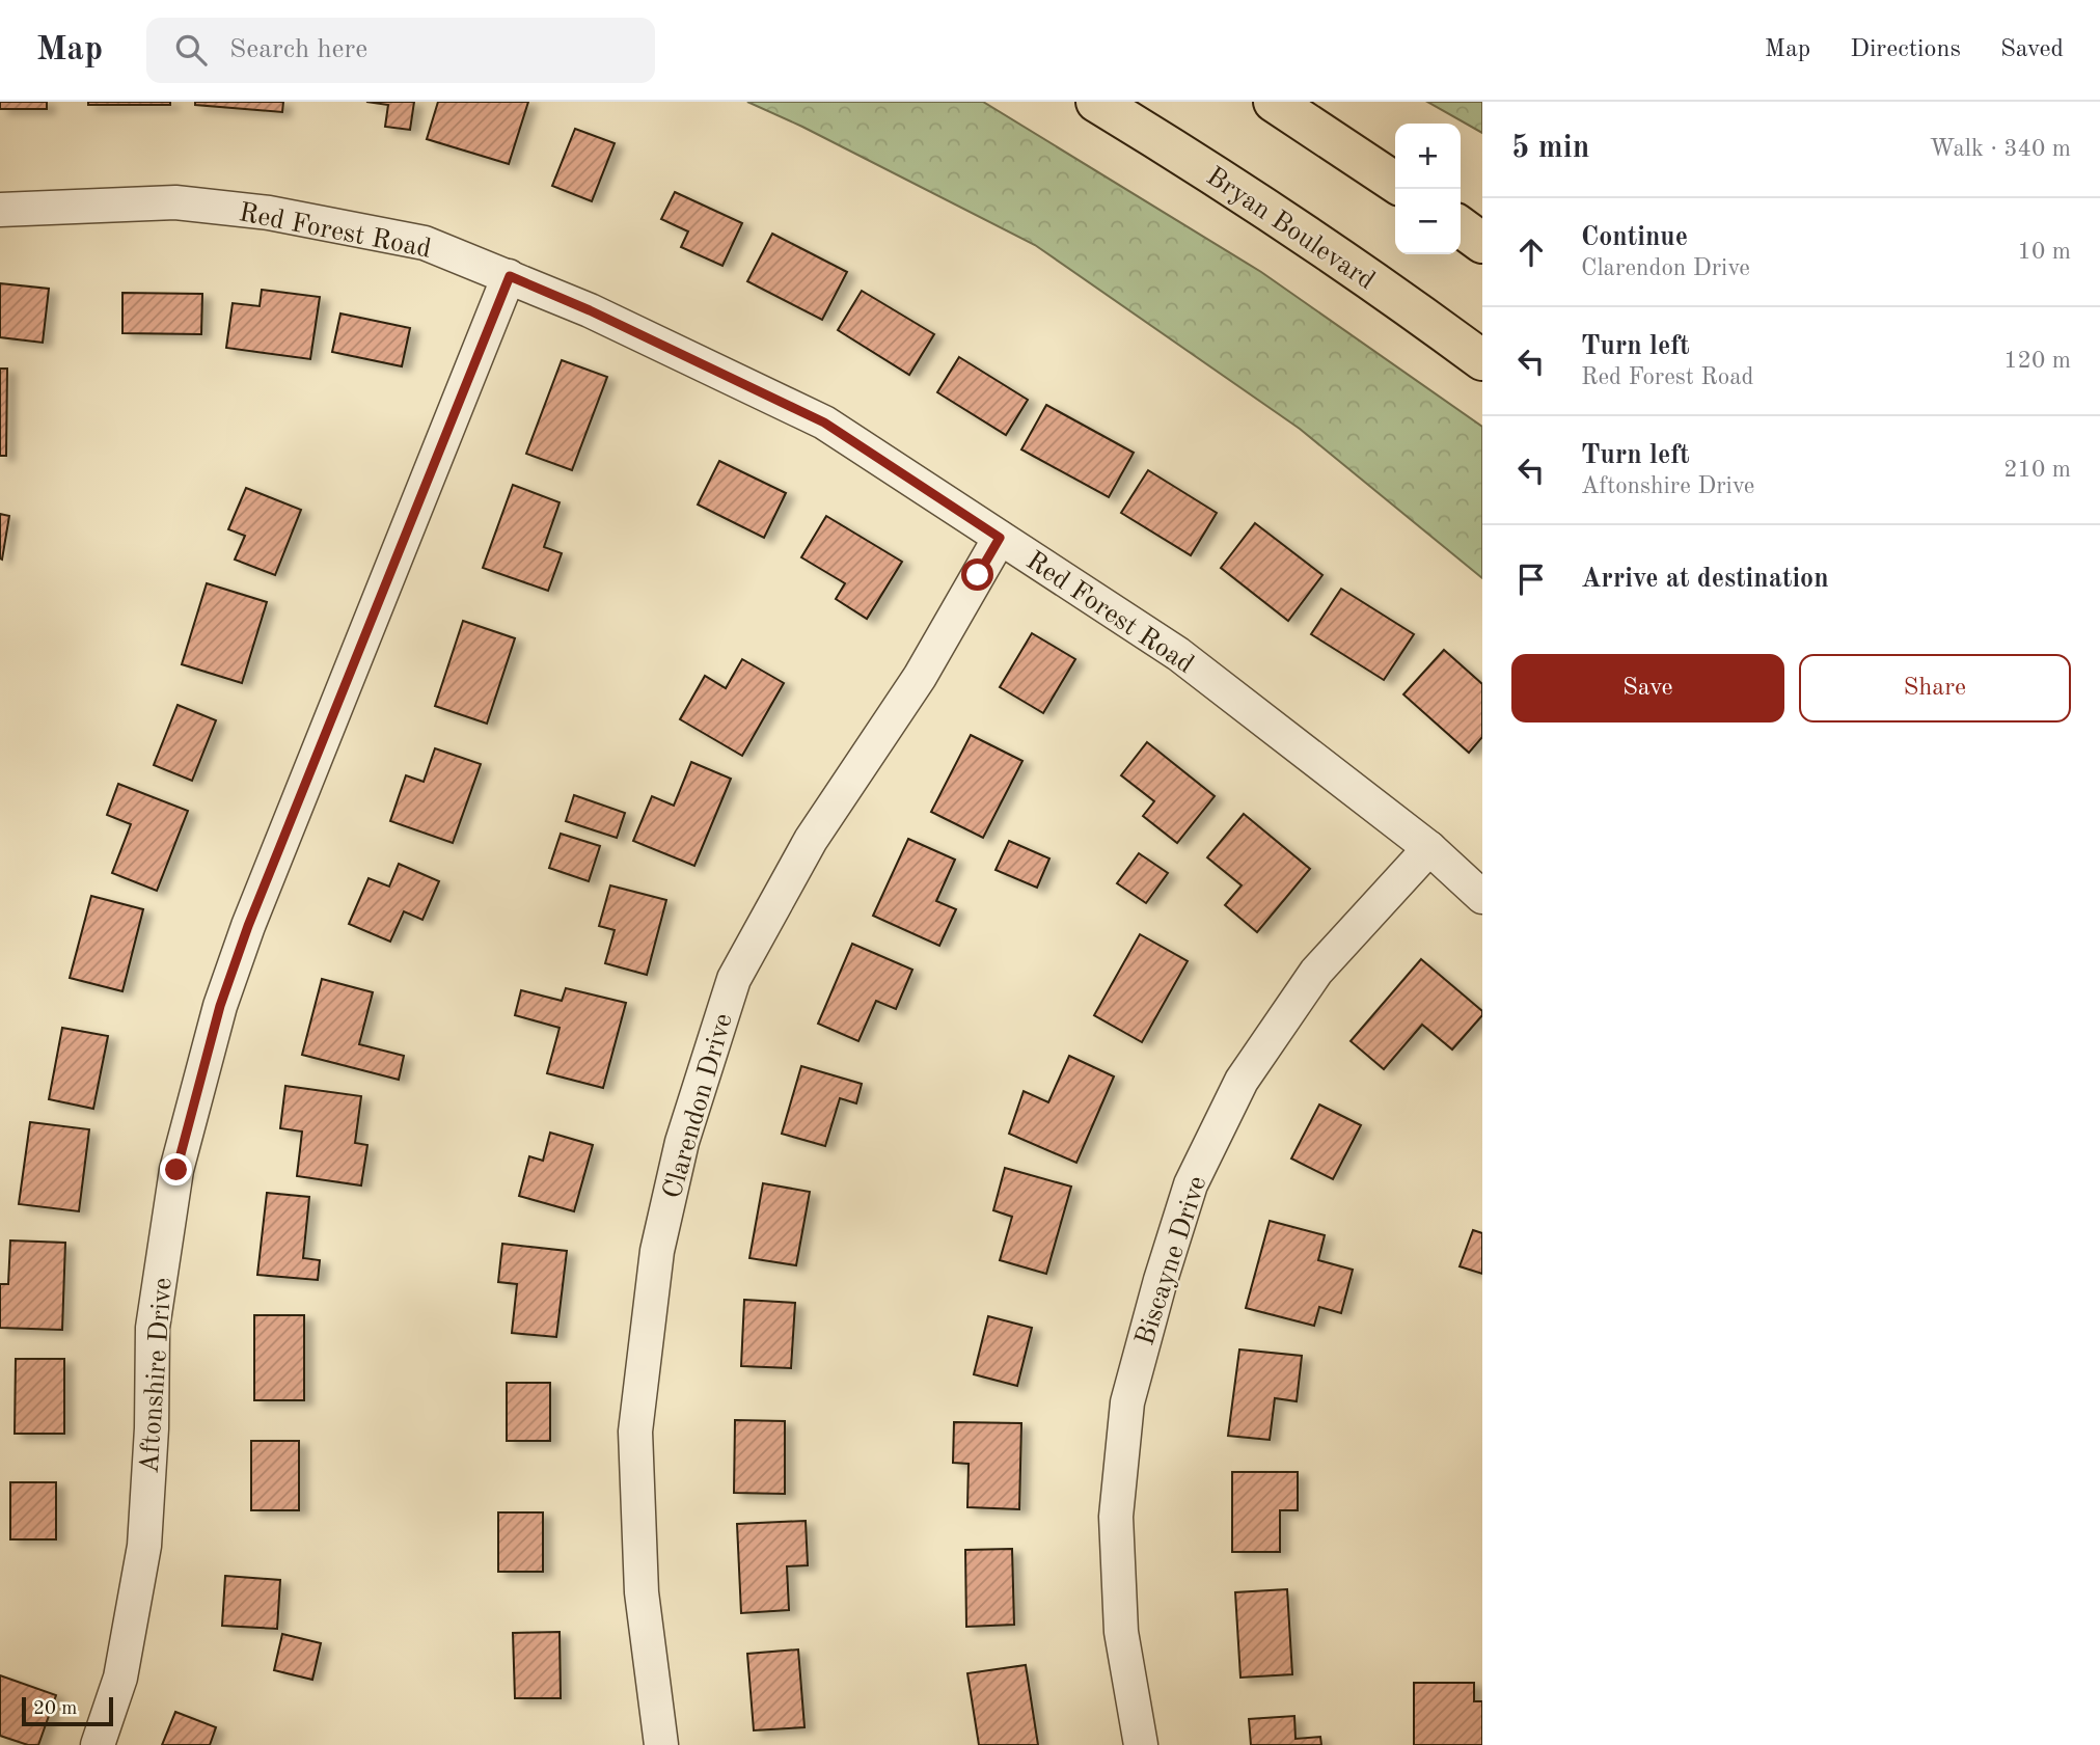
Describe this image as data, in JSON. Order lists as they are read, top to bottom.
{
  "streets": {
    "highway": ["Bryan Boulevard"],
    "street": [
      "Red Forest Road",
      "Clarendon Drive",
      "Biscayne Drive",
      "Aftonshire Drive"
    ]
  },
  "crossings": [
    ["Red Forest Road", "Clarendon Drive"],
    ["Red Forest Road", "Biscayne Drive"],
    ["Red Forest Road", "Aftonshire Drive"]
  ],
  "scale_bar": "20 m",
  "page": {
    "header": "Map",
    "search": "Search here",
    "nav": ["Map", "Directions", "Saved"],
    "heading": ["5 min", "Walk · 340 m"],
    "map_buttons": ["+", "−"],
    "list": [
      ["Continue", "Clarendon Drive", "10 m"],
      ["Turn left", "Red Forest Road", "120 m"],
      ["Turn left", "Aftonshire Drive", "210 m"],
      "Arrive at destination"
    ],
    "buttons": ["Save", "Share"],
    "scale": "20 m"
  }
}
